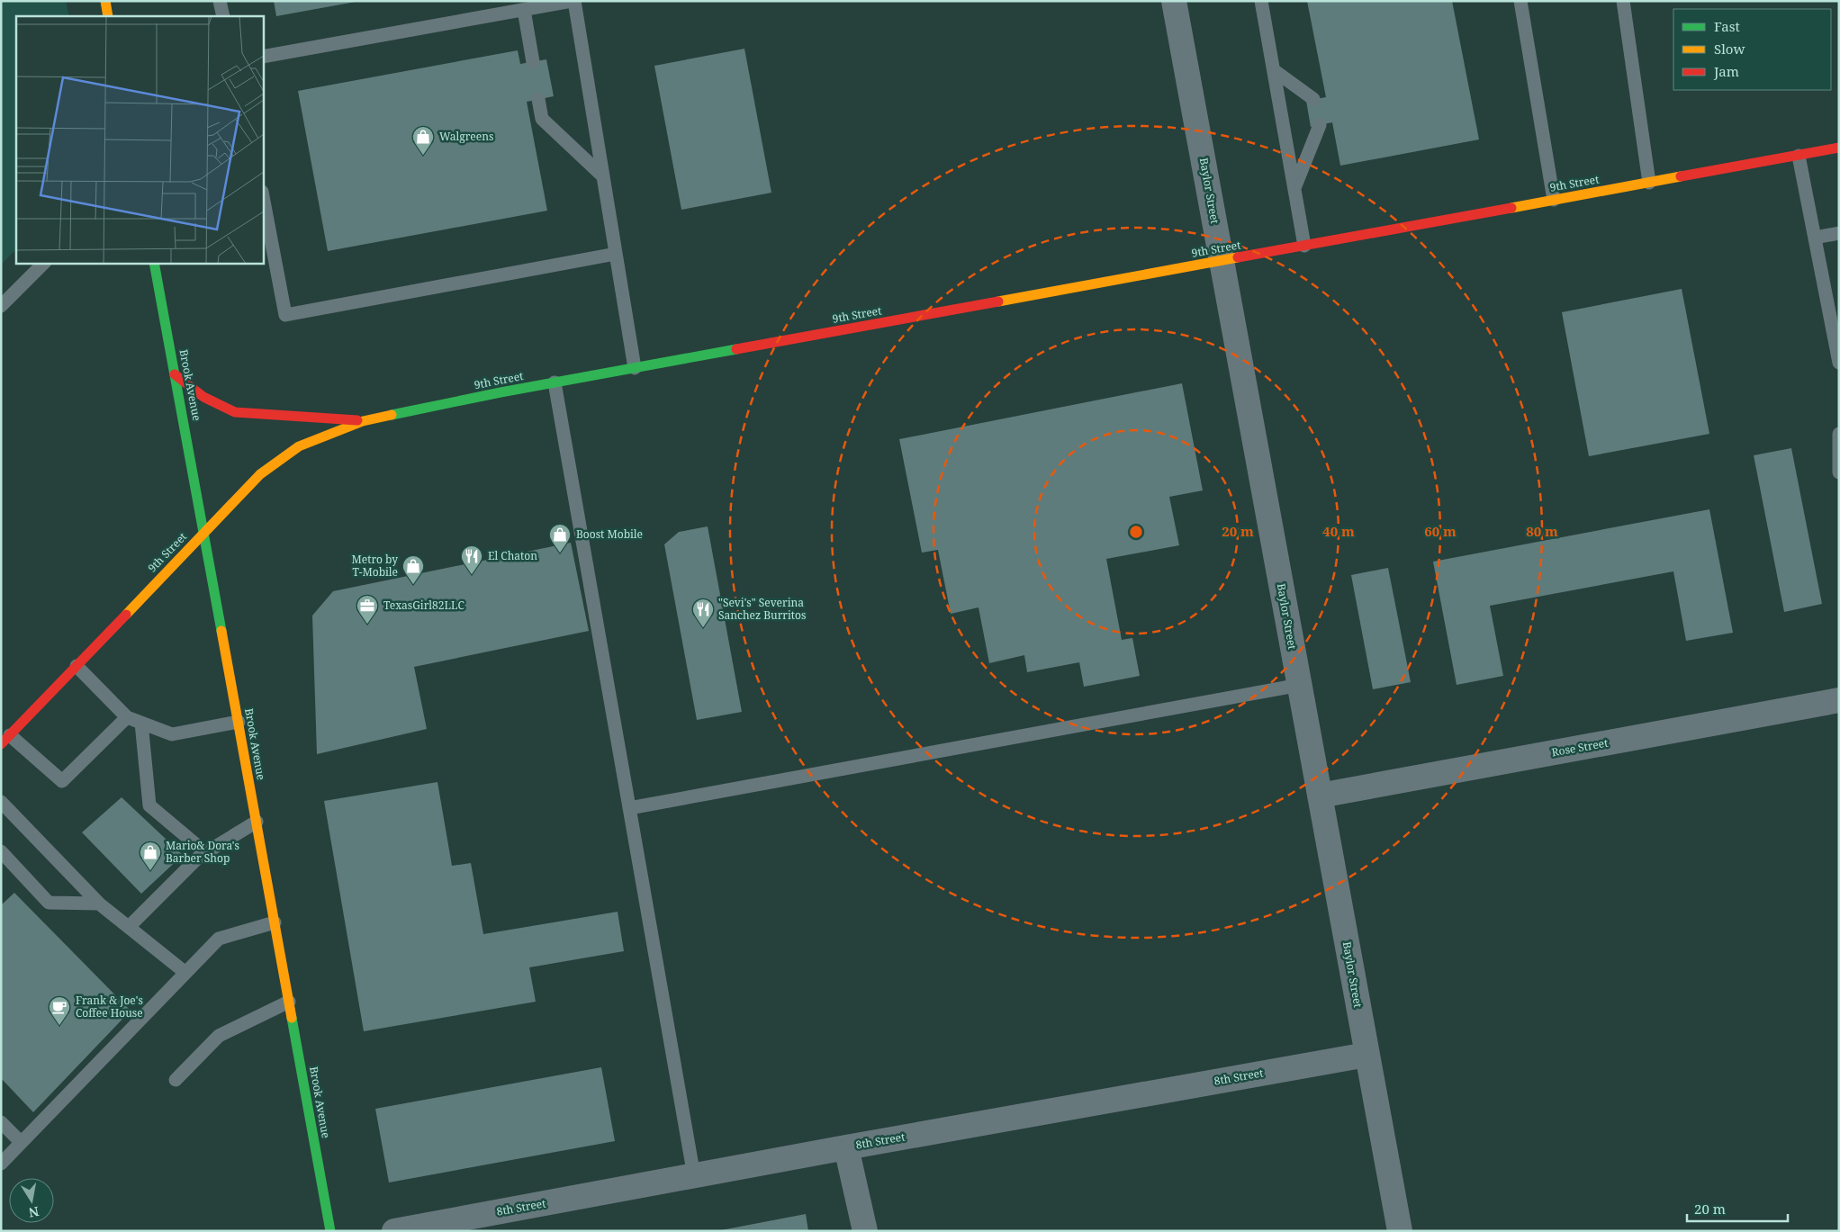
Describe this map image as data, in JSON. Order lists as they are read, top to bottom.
{
  "streets": {
    "street": [
      "9th Street",
      "Baylor Street",
      "Brook Avenue",
      "Rose Street",
      "8th Street"
    ]
  },
  "crossings": [
    ["9th Street", "Baylor Street"],
    ["9th Street", "Brook Avenue"],
    ["Baylor Street", "Rose Street"],
    ["Baylor Street", "8th Street"]
  ],
  "places": {
    "shop": [
      "Walgreens",
      "Boost Mobile",
      "Metro by T-Mobile",
      "Mario& Dora's Barber Shop"
    ],
    "restaurant": ["El Chaton", "\"Sevi's\" Severina Sanchez Burritos"],
    "office": ["TexasGirl82LLC"],
    "cafe": ["Frank & Joe's Coffee House"]
  },
  "legend": ["Fast", "Slow", "Jam"],
  "scale_bar": "20 m",
  "north": "bottom",
  "rings": [
    "20 m",
    "40 m",
    "60 m",
    "80 m"
  ]
}
